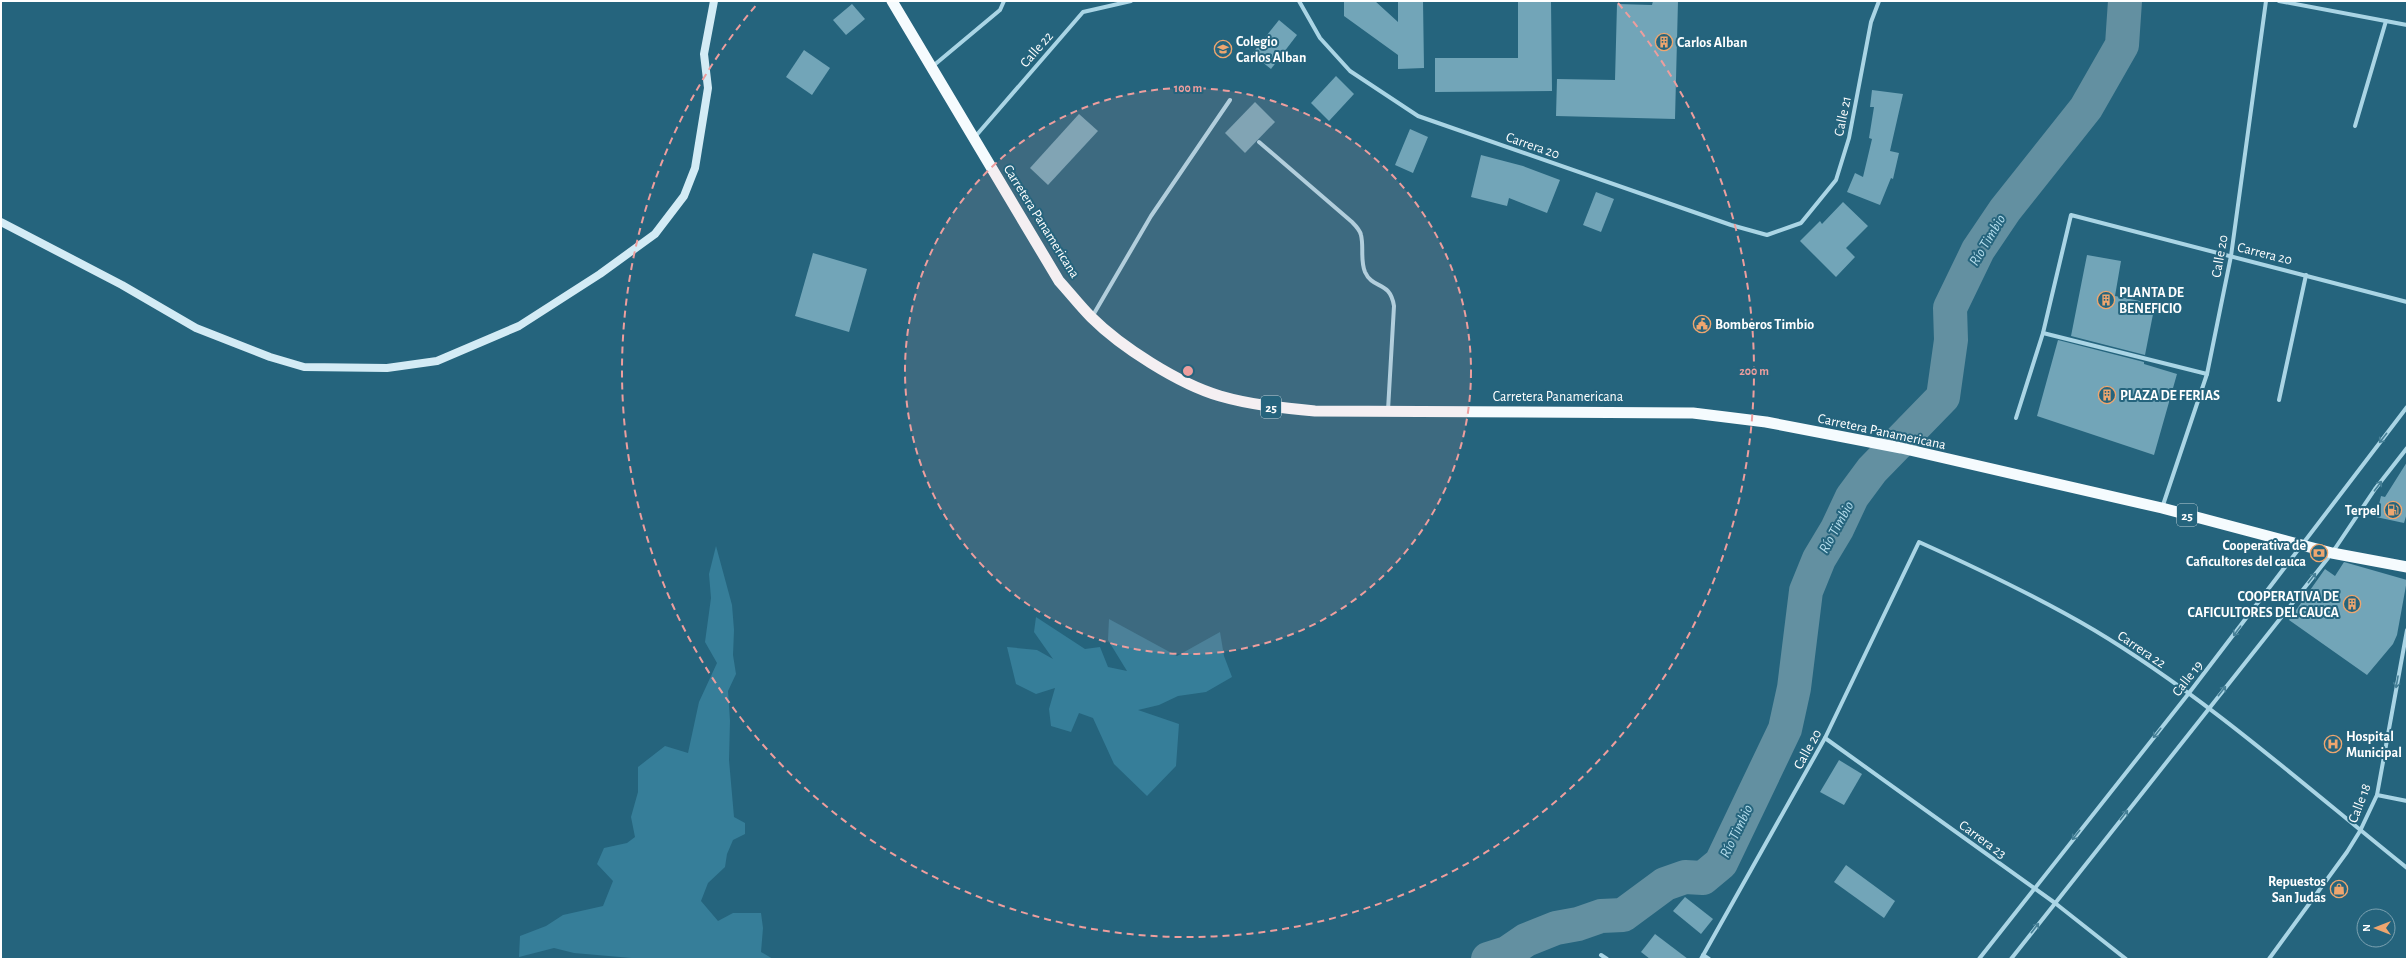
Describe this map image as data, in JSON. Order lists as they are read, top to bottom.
{
  "streets": {
    "highway": ["Carretera Panamericana", "25"],
    "street": [
      "Calle 22",
      "Calle 21",
      "Carrera 20",
      "Calle 20",
      "Carrera 22",
      "Calle 19",
      "Calle 18",
      "Carrera 23"
    ]
  },
  "crossings": [
    ["Calle 22", "Carretera Panamericana"],
    ["Calle 21", "Carrera 20"],
    ["Carrera 20", "Calle 20"],
    ["Carretera Panamericana", "Calle 20"],
    ["Carretera Panamericana", "Calle 19"],
    ["Calle 20", "Carrera 22"],
    ["Calle 20", "Carrera 23"],
    ["Carrera 22", "Calle 19"],
    ["Carrera 22", "Calle 18"],
    ["Calle 19", "Carrera 23"]
  ],
  "one_way": ["Calle 18"],
  "water": ["Río Timbio"],
  "places": {
    "building": [
      "Carlos Alban",
      "PLANTA DE BENEFICIO",
      "PLAZA DE FERIAS",
      "COOPERATIVA DE CAFICULTORES DEL CAUCA"
    ],
    "school or university": ["Colegio Carlos Alban"],
    "public building": ["Bomberos Timbio"],
    "fuel station": ["Terpel"],
    "bank": ["Cooperativa de Caficultores del cauca"],
    "hospital": ["Hospital Municipal"],
    "shop": ["Repuestos San Judas"]
  },
  "north": "left",
  "rings": ["100 m", "200 m"]
}
